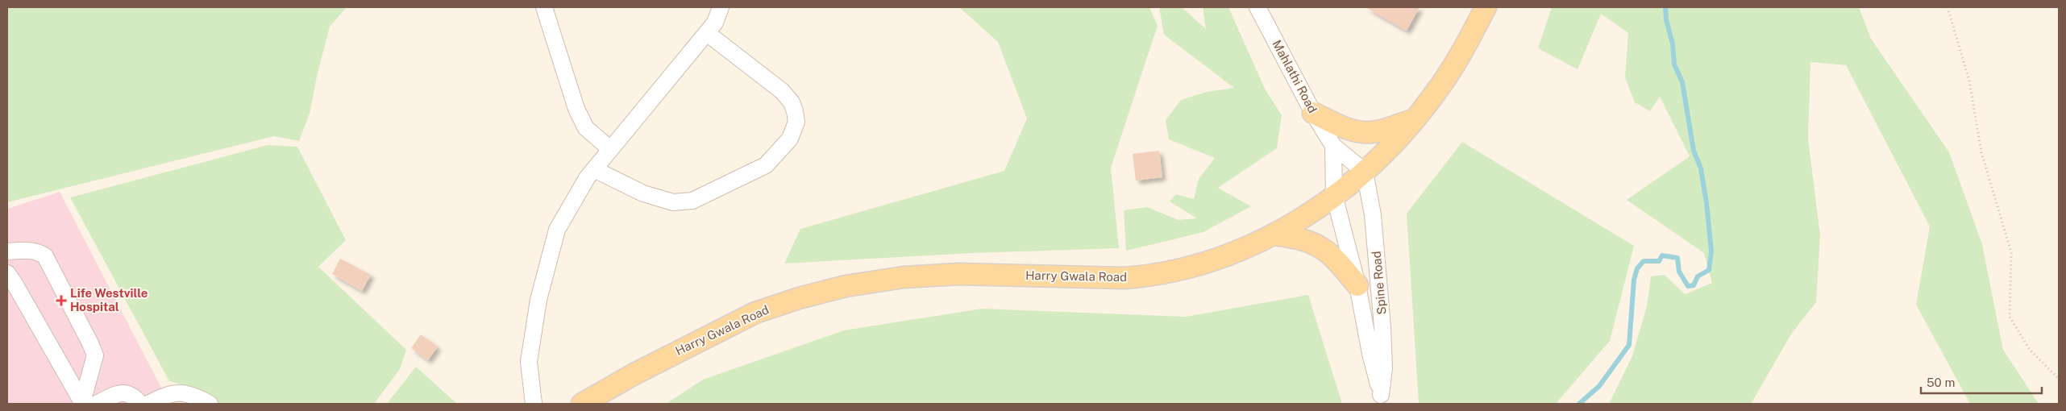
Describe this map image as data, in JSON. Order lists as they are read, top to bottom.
{
  "streets": {
    "main road": ["Harry Gwala Road"],
    "street": ["Mahlathi Road", "Spine Road"]
  },
  "crossings": [
    ["Mahlathi Road", "Harry Gwala Road"],
    ["Mahlathi Road", "Spine Road"],
    ["Harry Gwala Road", "Spine Road"]
  ],
  "places": {
    "health": ["Life Westville Hospital"]
  },
  "scale_bar": "50 m"
}
